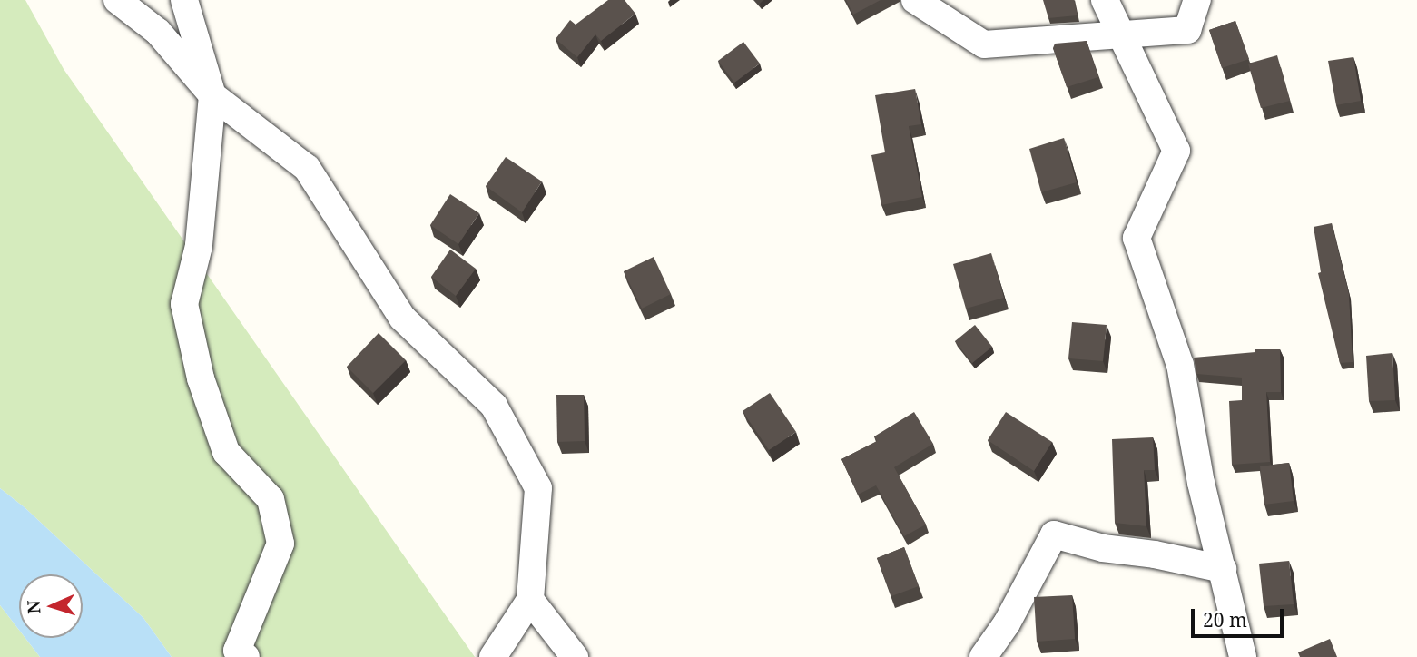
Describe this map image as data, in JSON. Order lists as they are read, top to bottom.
{
  "scale_bar": "20 m",
  "north": "left"
}
